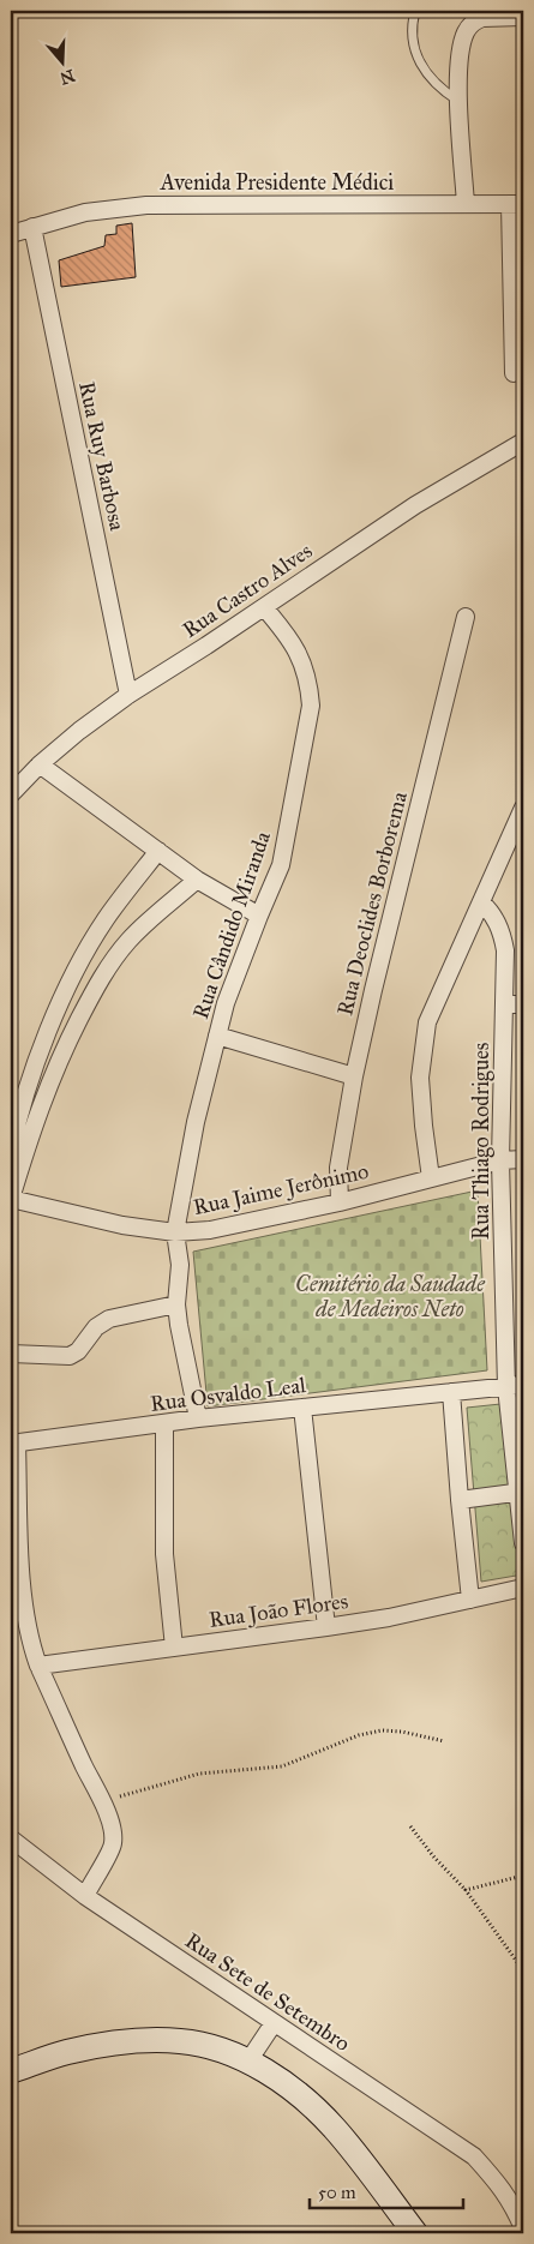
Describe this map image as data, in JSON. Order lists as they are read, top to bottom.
{
  "streets": {
    "street": [
      "Avenida Presidente Médici",
      "Rua Ruy Barbosa",
      "Rua Castro Alves",
      "Rua Deoclides Borborema",
      "Rua Cândido Miranda",
      "Rua Thiago Rodrigues",
      "Rua Jaime Jerônimo",
      "Rua Osvaldo Leal",
      "Rua João Flores",
      "Rua Sete de Setembro"
    ]
  },
  "crossings": [
    ["Avenida Presidente Médici", "Rua Ruy Barbosa"],
    ["Rua Ruy Barbosa", "Rua Castro Alves"],
    ["Rua Castro Alves", "Rua Cândido Miranda"],
    ["Rua Deoclides Borborema", "Rua Jaime Jerônimo"],
    ["Rua Cândido Miranda", "Rua Jaime Jerônimo"],
    ["Rua Cândido Miranda", "Rua Osvaldo Leal"],
    ["Rua Thiago Rodrigues", "Rua Jaime Jerônimo"],
    ["Rua Thiago Rodrigues", "Rua Osvaldo Leal"]
  ],
  "parks": ["Cemitério da Saudade de Medeiros Neto"],
  "scale_bar": "50 m",
  "north": "bottom"
}
